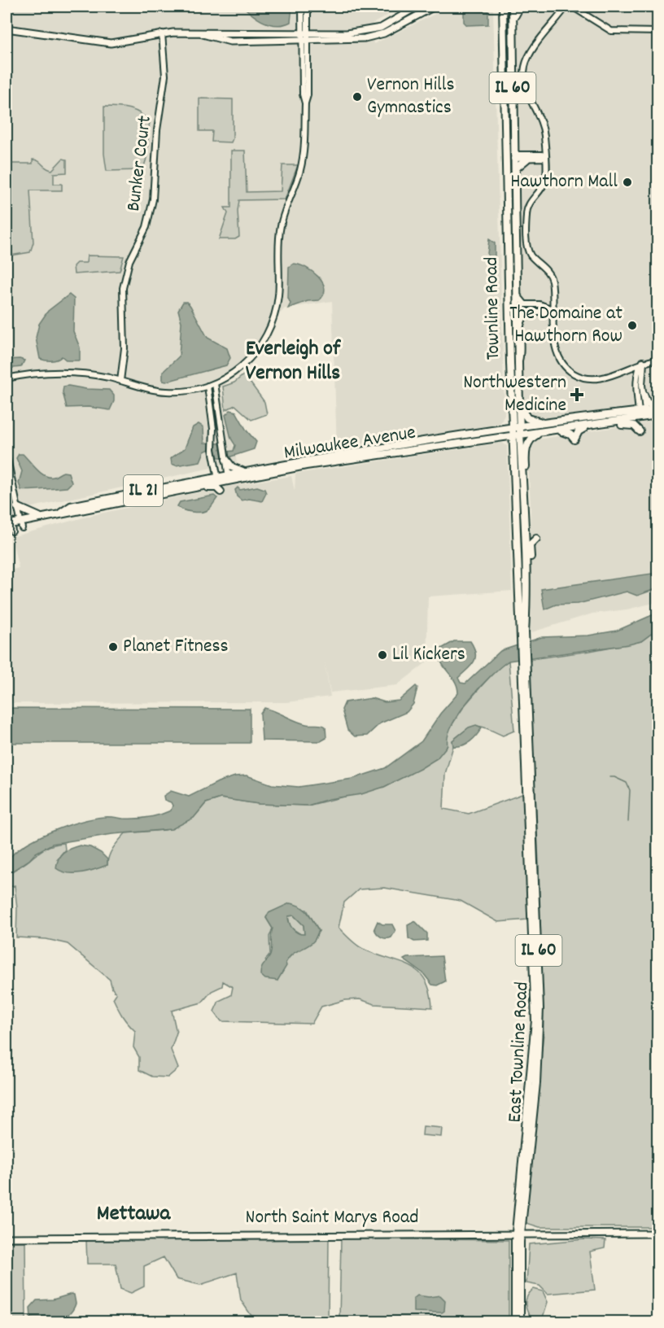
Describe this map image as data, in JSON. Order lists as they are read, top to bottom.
{
  "streets": {
    "main road": [
      "IL 60",
      "Townline Road",
      "Milwaukee Avenue",
      "IL 21",
      "East Townline Road",
      "North Saint Marys Road"
    ],
    "street": ["Bunker Court"]
  },
  "crossings": [
    ["Townline Road", "Milwaukee Avenue"],
    ["Townline Road", "East Townline Road"],
    ["Milwaukee Avenue", "IL 21"],
    ["East Townline Road", "North Saint Marys Road"]
  ],
  "districts": ["Everleigh of Vernon Hills", "Mettawa"],
  "places": {
    "other": [
      "Vernon Hills Gymnastics",
      "Hawthorn Mall",
      "The Domaine at Hawthorn Row",
      "Planet Fitness",
      "Lil Kickers"
    ],
    "health": ["Northwestern Medicine"]
  }
}
